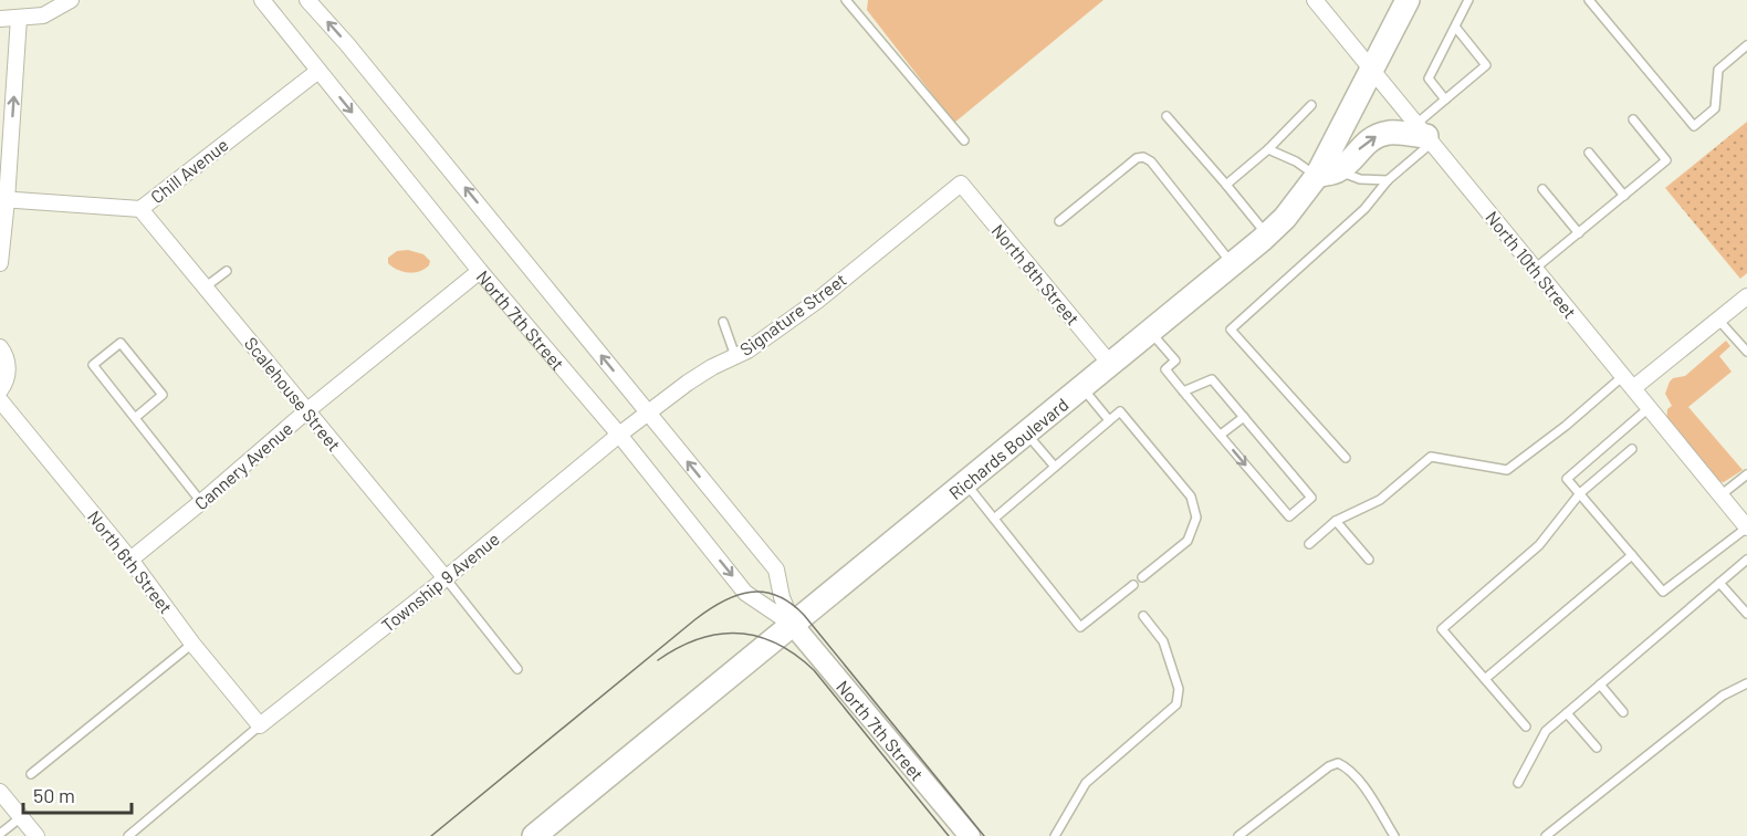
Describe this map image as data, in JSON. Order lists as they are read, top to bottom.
{
  "streets": {
    "main road": ["North 7th Street", "Richards Boulevard"],
    "street": [
      "Chill Avenue",
      "North 10th Street",
      "North 8th Street",
      "Signature Street",
      "Scalehouse Street",
      "Cannery Avenue",
      "North 6th Street",
      "Township 9 Avenue"
    ]
  },
  "crossings": [
    ["Chill Avenue", "North 7th Street"],
    ["Chill Avenue", "Scalehouse Street"],
    ["North 10th Street", "Richards Boulevard"],
    ["North 8th Street", "Signature Street"],
    ["North 8th Street", "Richards Boulevard"],
    ["Signature Street", "North 7th Street"],
    ["Signature Street", "Township 9 Avenue"],
    ["North 7th Street", "Richards Boulevard"],
    ["North 7th Street", "Cannery Avenue"],
    ["North 7th Street", "Township 9 Avenue"],
    ["Scalehouse Street", "Cannery Avenue"],
    ["Scalehouse Street", "Township 9 Avenue"],
    ["Cannery Avenue", "North 6th Street"],
    ["North 6th Street", "Township 9 Avenue"]
  ],
  "scale_bar": "50 m"
}
